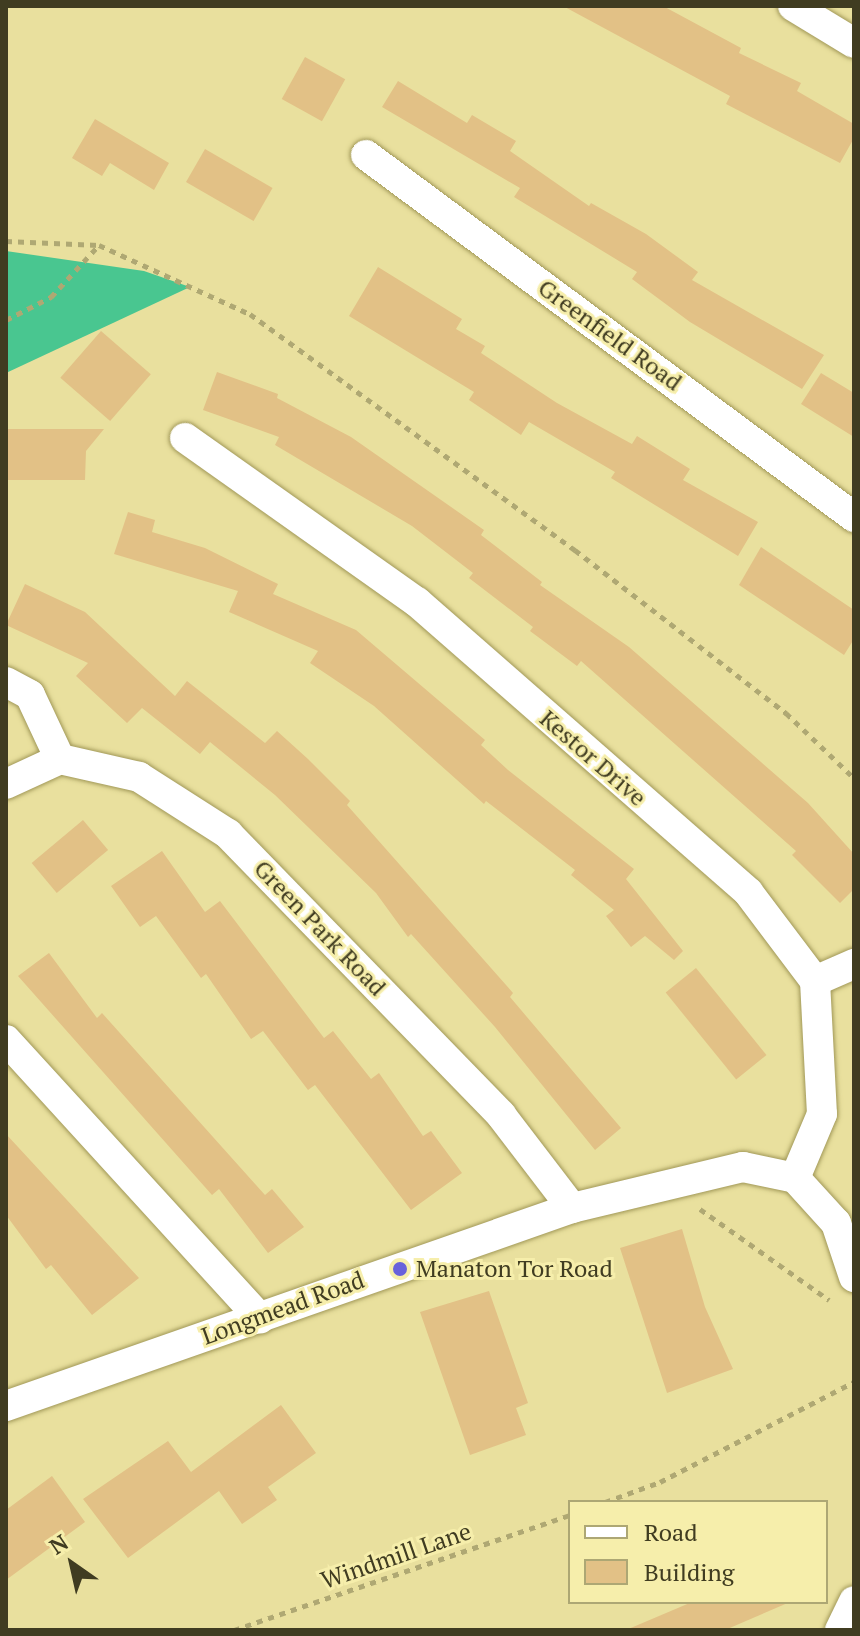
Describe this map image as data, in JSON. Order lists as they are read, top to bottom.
{
  "streets": {
    "street": [
      "Greenfield Road",
      "Kestor Drive",
      "Green Park Road",
      "Longmead Road"
    ],
    "path": ["Windmill Lane"]
  },
  "crossings": [
    ["Green Park Road", "Longmead Road"]
  ],
  "places": ["Manaton Tor Road"],
  "legend": ["Road", "Building"],
  "north": "top left"
}
